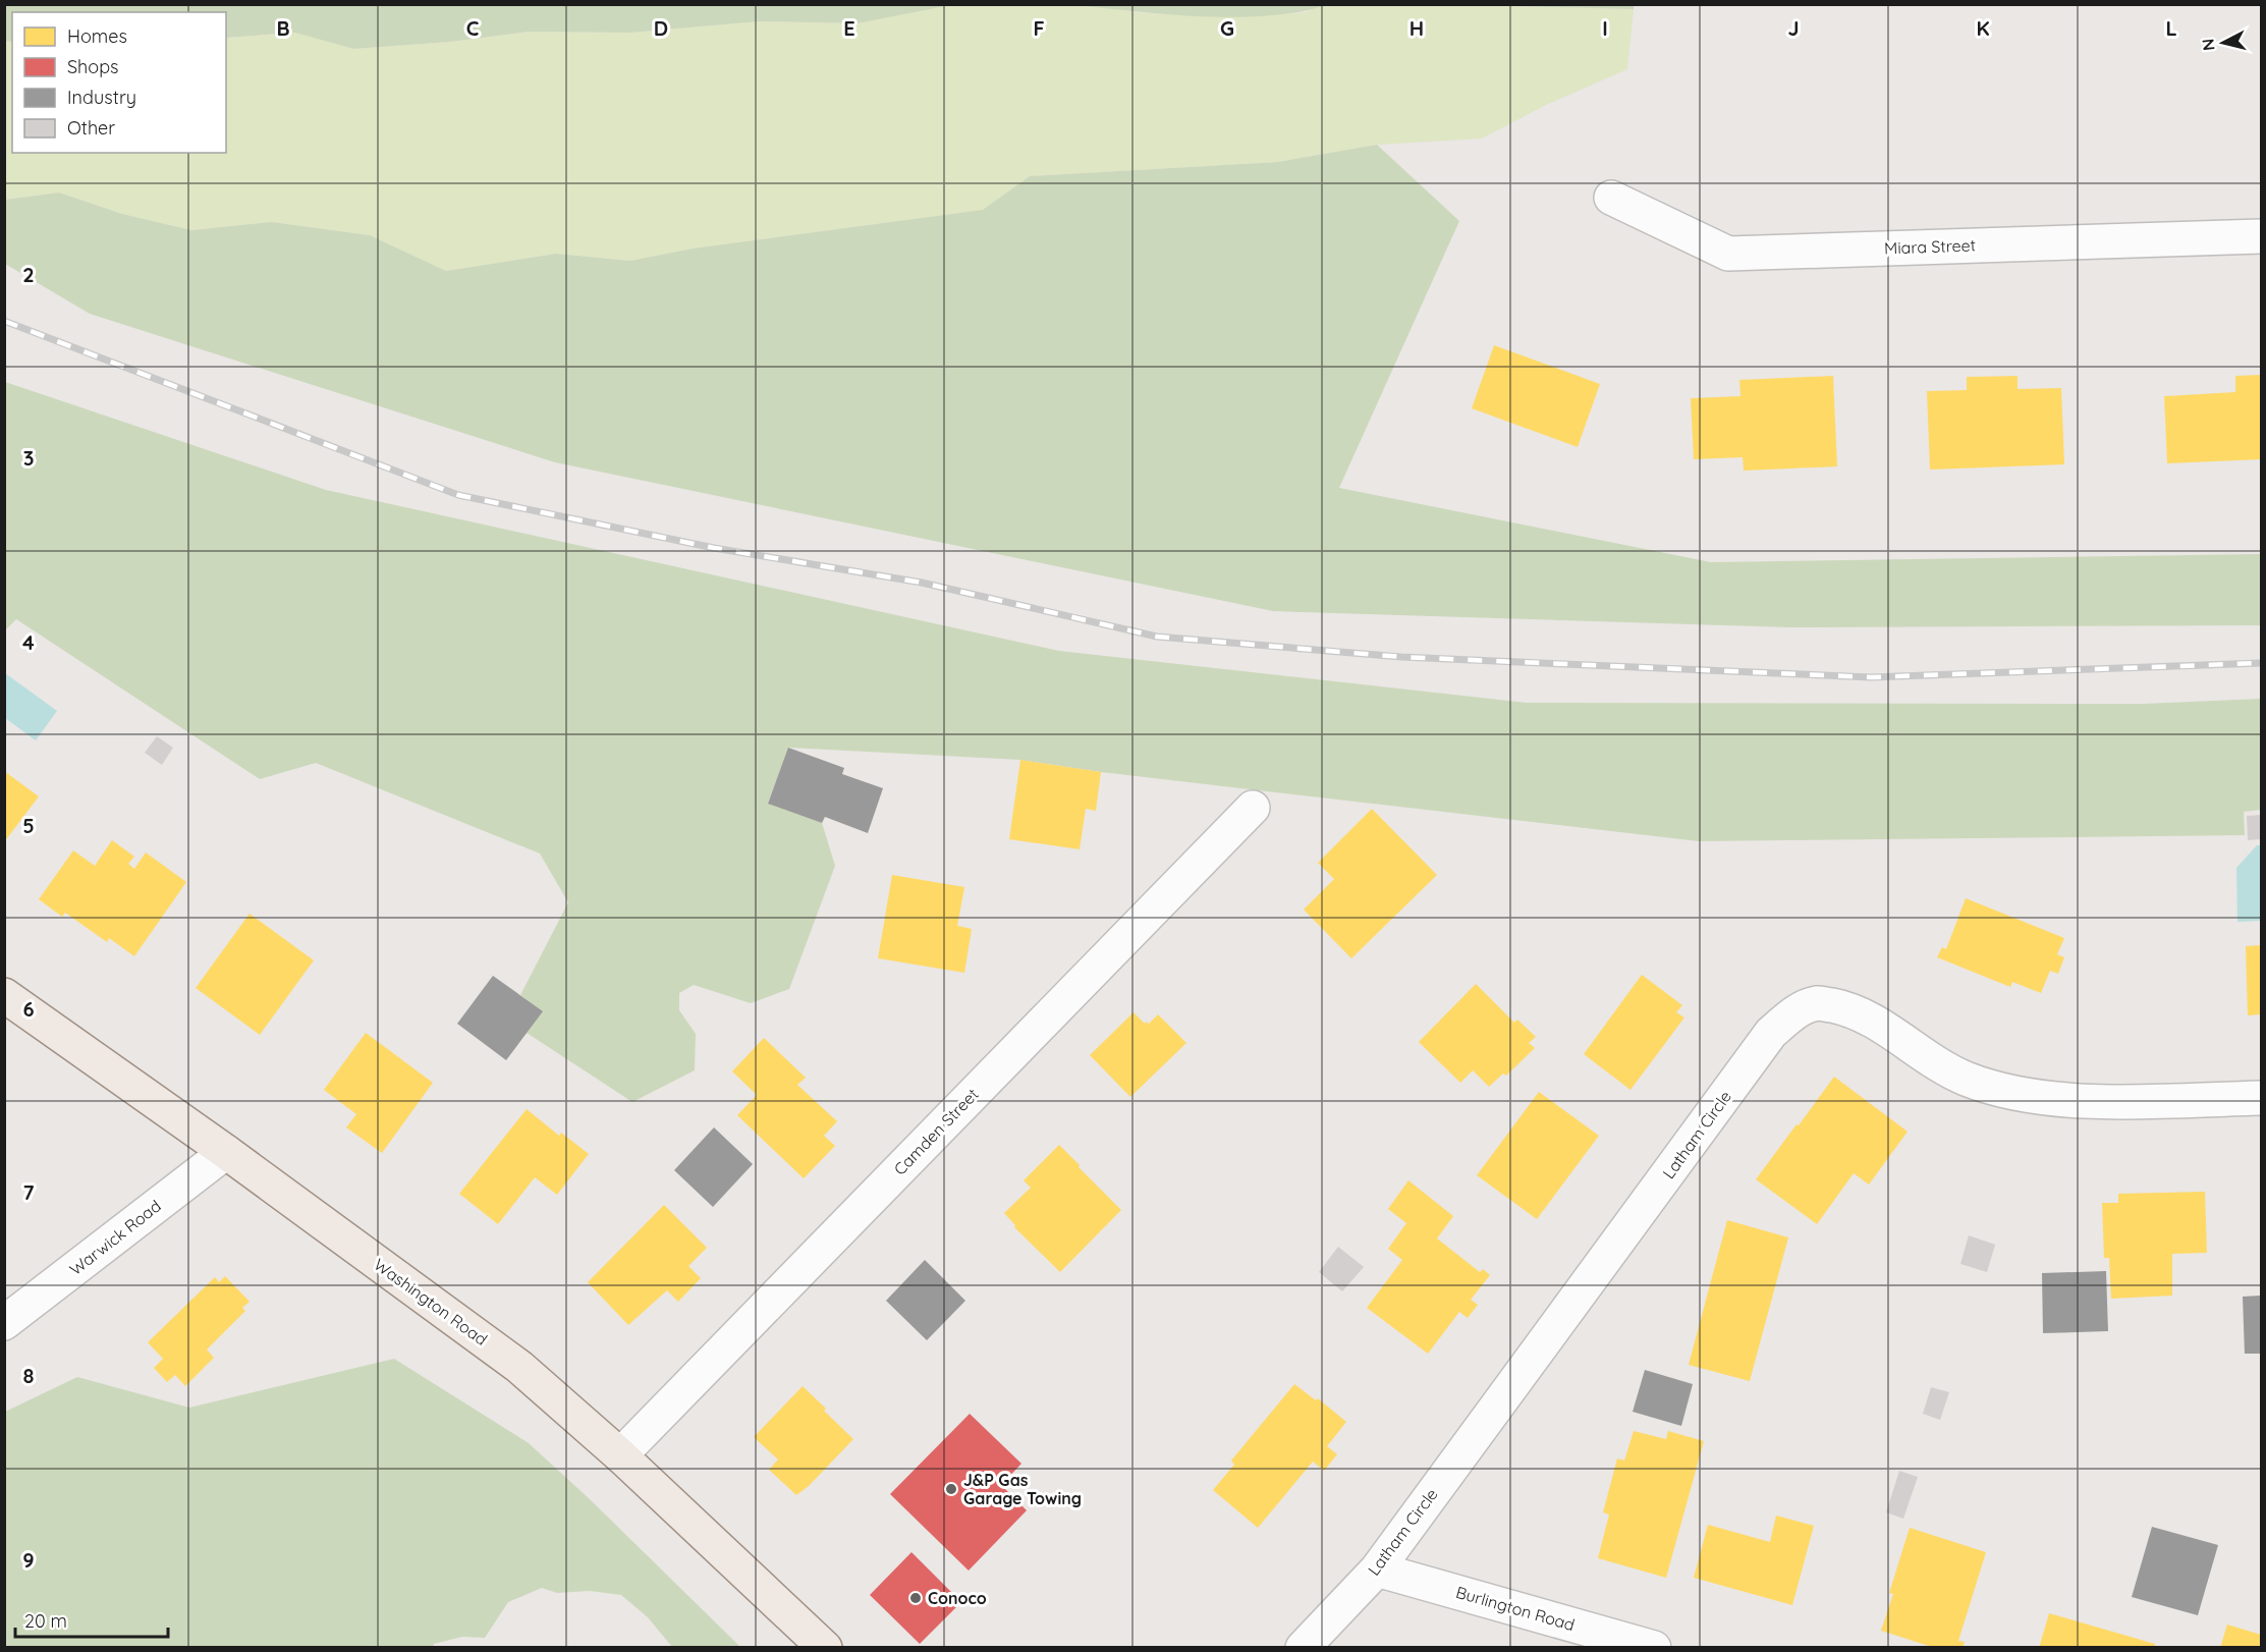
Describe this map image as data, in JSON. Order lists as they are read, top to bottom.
{
  "streets": {
    "main road": ["Washington Road"],
    "street": [
      "Miara Street",
      "Camden Street",
      "Latham Circle",
      "Warwick Road",
      "Burlington Road"
    ]
  },
  "crossings": [
    ["Camden Street", "Washington Road"],
    ["Latham Circle", "Burlington Road"],
    ["Warwick Road", "Washington Road"]
  ],
  "places": ["J&P Gas Garage Towing", "Conoco"],
  "legend": [
    "Homes",
    "Shops",
    "Industry",
    "Other"
  ],
  "scale_bar": "20 m",
  "north": "left",
  "grid": {
    "columns": [
      "B",
      "C",
      "D",
      "E",
      "F",
      "G",
      "H",
      "I",
      "J",
      "K",
      "L"
    ],
    "rows": [
      "2",
      "3",
      "4",
      "5",
      "6",
      "7",
      "8",
      "9"
    ]
  }
}
